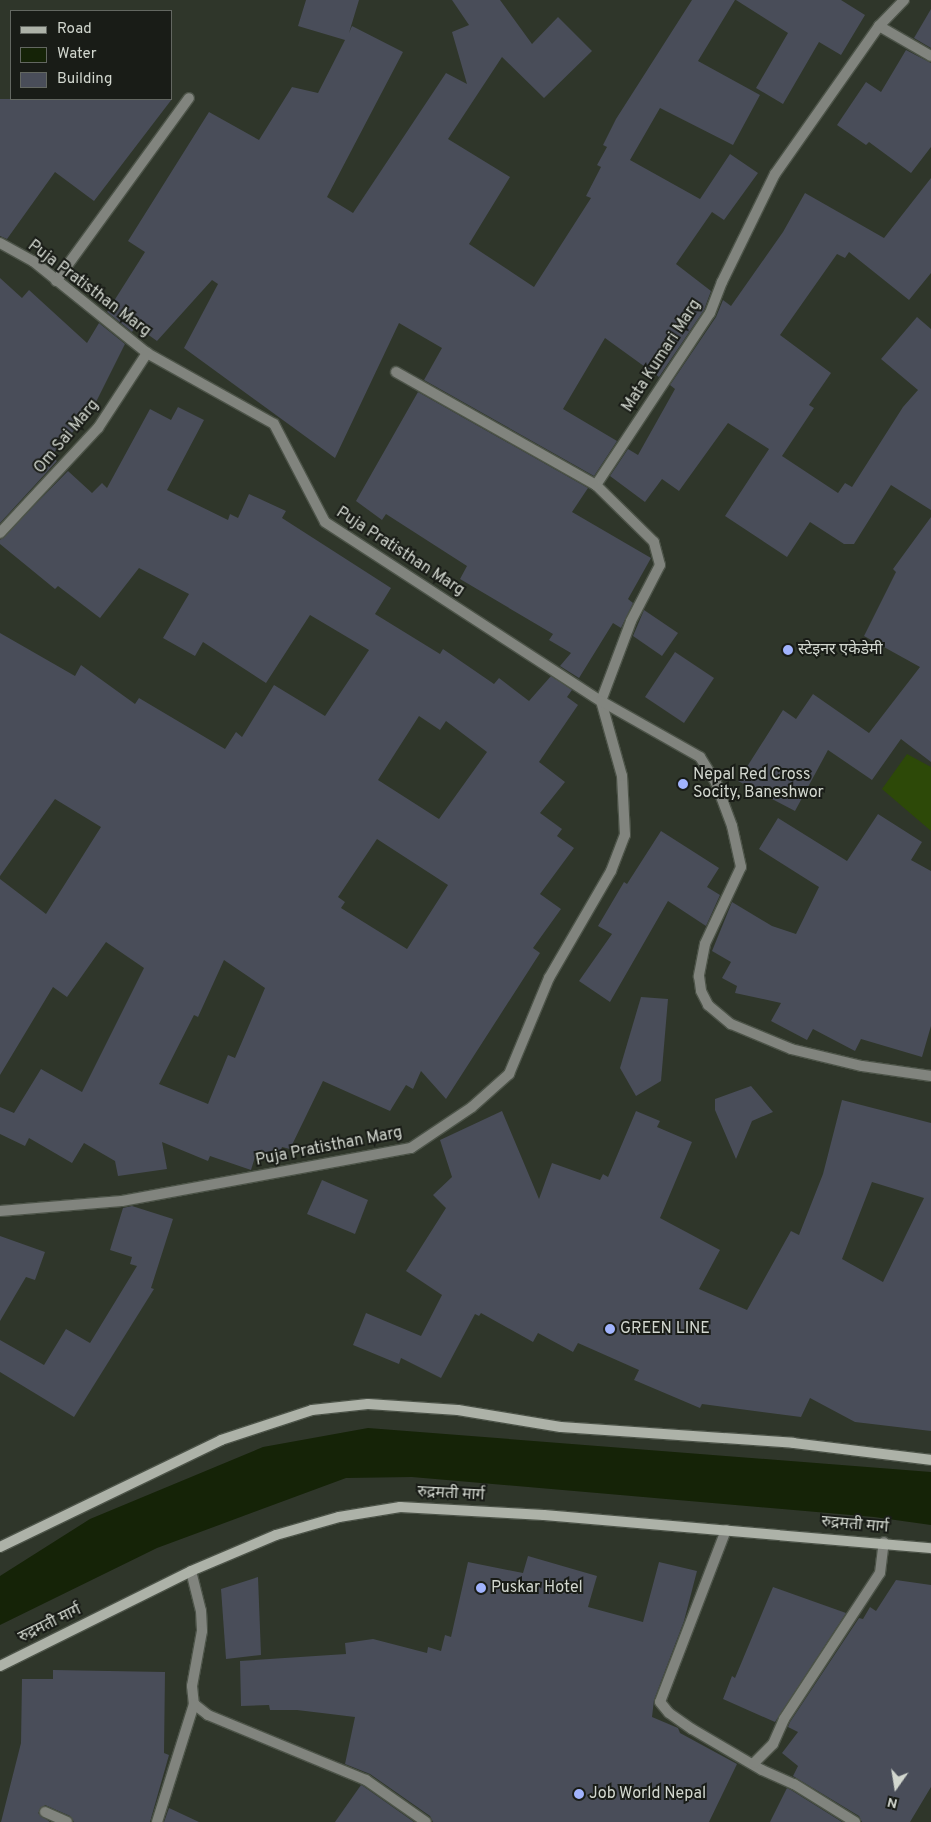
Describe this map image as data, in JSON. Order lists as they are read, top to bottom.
{
  "streets": {
    "street": [
      "Puja Pratisthan Marg",
      "Mata Kumari Marg",
      "Om Sai Marg",
      "रुद्रमती मार्ग"
    ]
  },
  "crossings": [
    ["Puja Pratisthan Marg", "Om Sai Marg"]
  ],
  "places": [
    "स्टेइनर एकेडेमी",
    "Nepal Red Cross Socity, Baneshwor",
    "GREEN LINE",
    "Puskar Hotel",
    "Job World Nepal"
  ],
  "legend": ["Road", "Water", "Building"],
  "north": "bottom"
}
